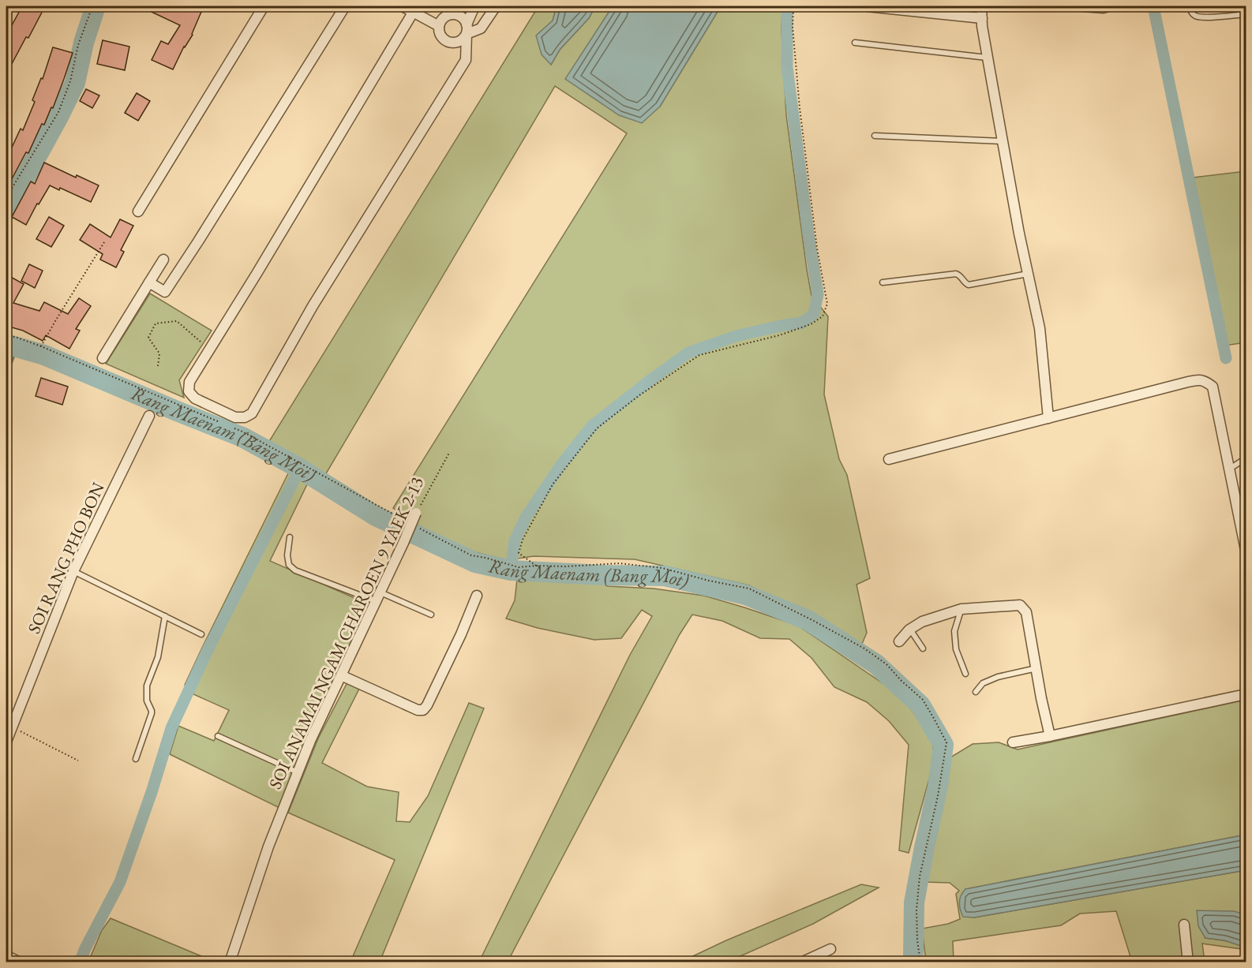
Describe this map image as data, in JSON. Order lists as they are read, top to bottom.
{
  "streets": {
    "street": ["SOI RANG PHO BON", "SOI ANAMAI NGAM CHAROEN 9 YAEK 2-13"]
  },
  "water": ["Rang Maenam (Bang Mot)"]
}
